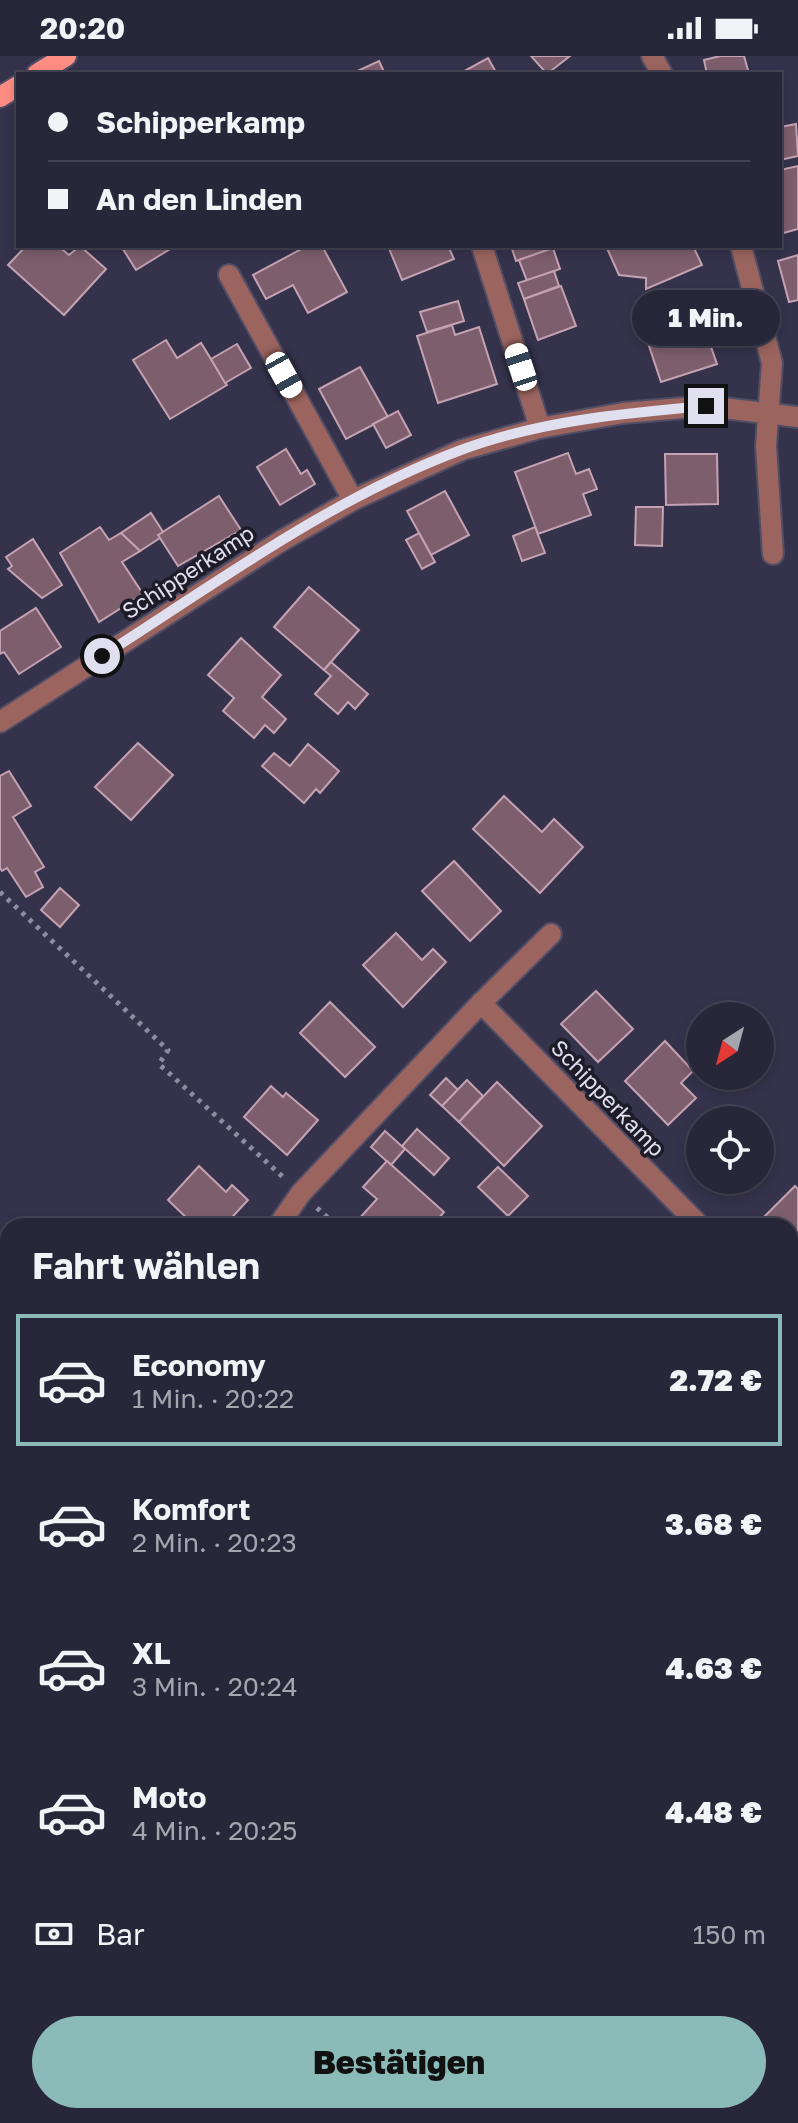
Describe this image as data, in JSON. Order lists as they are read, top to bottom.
{
  "streets": {
    "street": ["Schipperkamp"]
  },
  "north": "bottom left",
  "page": {
    "status": "20:20",
    "banner": ["Schipperkamp", "An den Linden"],
    "bubble": "1 Min.",
    "heading": "Fahrt wählen",
    "list": [
      {
        "name": "Economy",
        "note": "1 Min. · 20:22",
        "value": "2.72 €"
      },
      {
        "name": "Komfort",
        "note": "2 Min. · 20:23",
        "value": "3.68 €"
      },
      {
        "name": "XL",
        "note": "3 Min. · 20:24",
        "value": "4.63 €"
      },
      {
        "name": "Moto",
        "note": "4 Min. · 20:25",
        "value": "4.48 €"
      }
    ],
    "pay": ["Bar", "150 m"],
    "buttons": "Bestätigen"
  }
}
